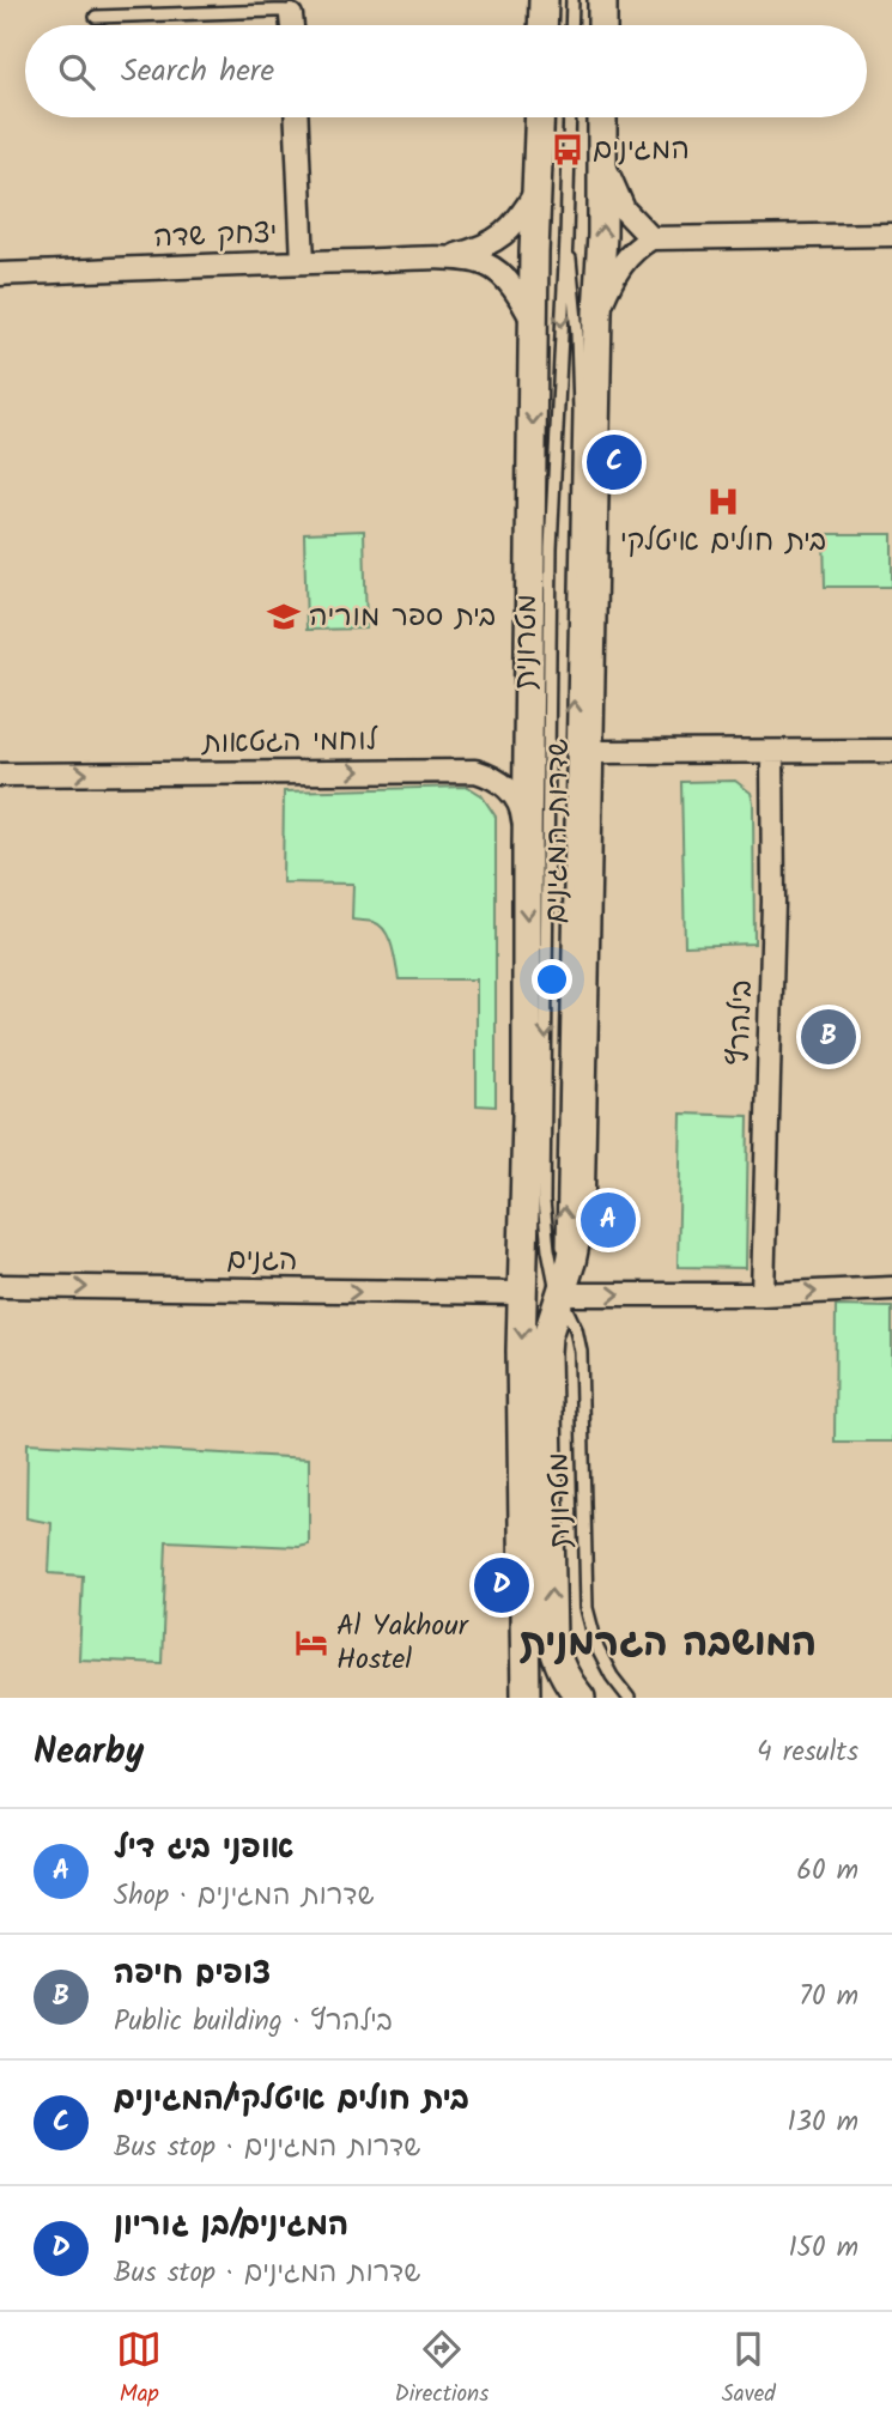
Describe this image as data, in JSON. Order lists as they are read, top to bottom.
{
  "streets": {
    "street": [
      "יצחק שדה",
      "לוחמי הגטאות",
      "שדרות המגינים",
      "בילהרץ",
      "הגנים"
    ],
    "lane": ["מטרונית"]
  },
  "crossings": [
    ["יצחק שדה", "שדרות המגינים"],
    ["מטרונית", "שדרות המגינים"],
    ["לוחמי הגטאות", "שדרות המגינים"],
    ["שדרות המגינים", "הגנים"]
  ],
  "one_way": ["לוחמי הגטאות", "הגנים"],
  "districts": ["המושבה הגרמנית"],
  "places": {
    "bus stop": ["המגינים"],
    "hospital": ["בית חולים איטלקי"],
    "school or university": ["בית ספר מוריה"],
    "hotel": ["Al Yakhour Hostel"]
  },
  "page": {
    "search": "Search here",
    "pins": [
      "C",
      "B",
      "A",
      "D"
    ],
    "heading": ["Nearby", "4 results"],
    "list": [
      {
        "mark": "A",
        "name": "אופני ביג דיל",
        "note": "Shop · שדרות המגינים",
        "value": "60 m"
      },
      {
        "mark": "B",
        "name": "צופים חיפה",
        "note": "Public building · בילהרץ",
        "value": "70 m"
      },
      {
        "mark": "C",
        "name": "בית חולים איטלקי/המגינים",
        "note": "Bus stop · שדרות המגינים",
        "value": "130 m"
      },
      {
        "mark": "D",
        "name": "המגינים/בן גוריון",
        "note": "Bus stop · שדרות המגינים",
        "value": "150 m"
      }
    ],
    "nav": ["Map", "Directions", "Saved"]
  }
}
